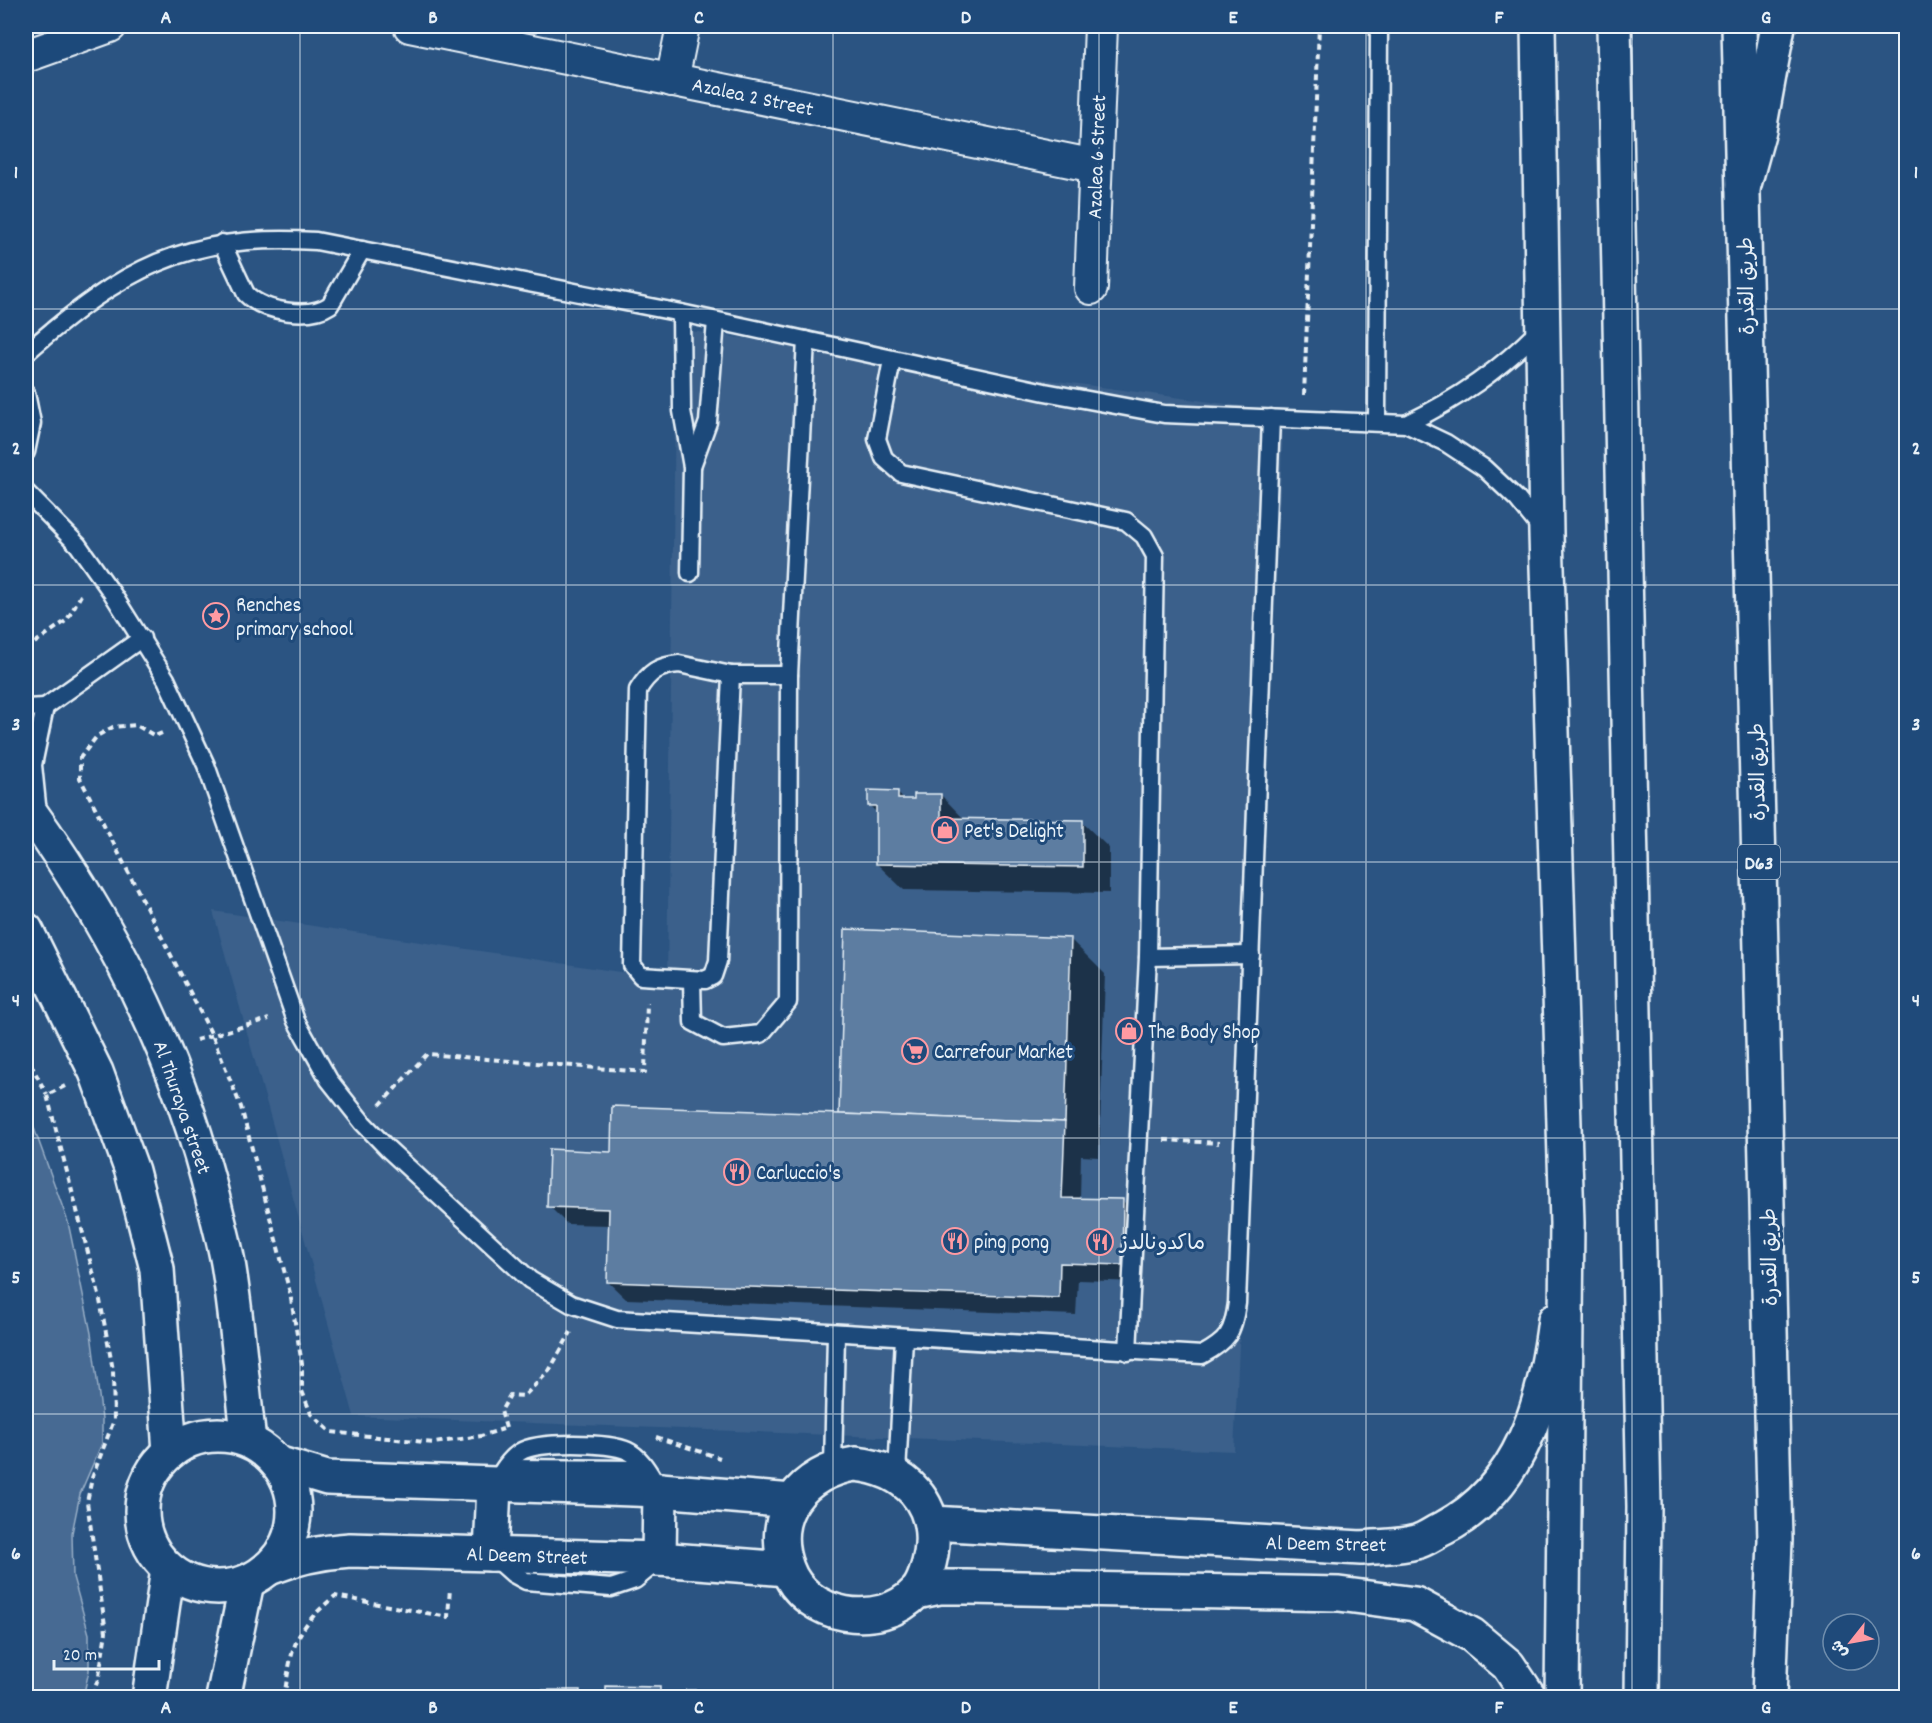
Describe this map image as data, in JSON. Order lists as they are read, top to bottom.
{
  "streets": {
    "main road": [
      "طريق القدرة",
      "D63",
      "Al Thuraya street",
      "Al Deem Street"
    ],
    "street": ["Azalea 2 Street", "Azalea 6 Street"]
  },
  "crossings": [
    ["Azalea 2 Street", "Azalea 6 Street"],
    ["Al Thuraya street", "Al Deem Street"]
  ],
  "places": {
    "place": ["Renches primary school"],
    "shop": ["Pet's Delight", "The Body Shop"],
    "supermarket": ["Carrefour Market"],
    "restaurant": ["Carluccio's", "ping pong", "ماكدونالدز"]
  },
  "scale_bar": "20 m",
  "north": "bottom left",
  "grid": {
    "columns": [
      "A",
      "B",
      "C",
      "D",
      "E",
      "F",
      "G"
    ],
    "rows": [
      "1",
      "2",
      "3",
      "4",
      "5",
      "6"
    ]
  }
}
